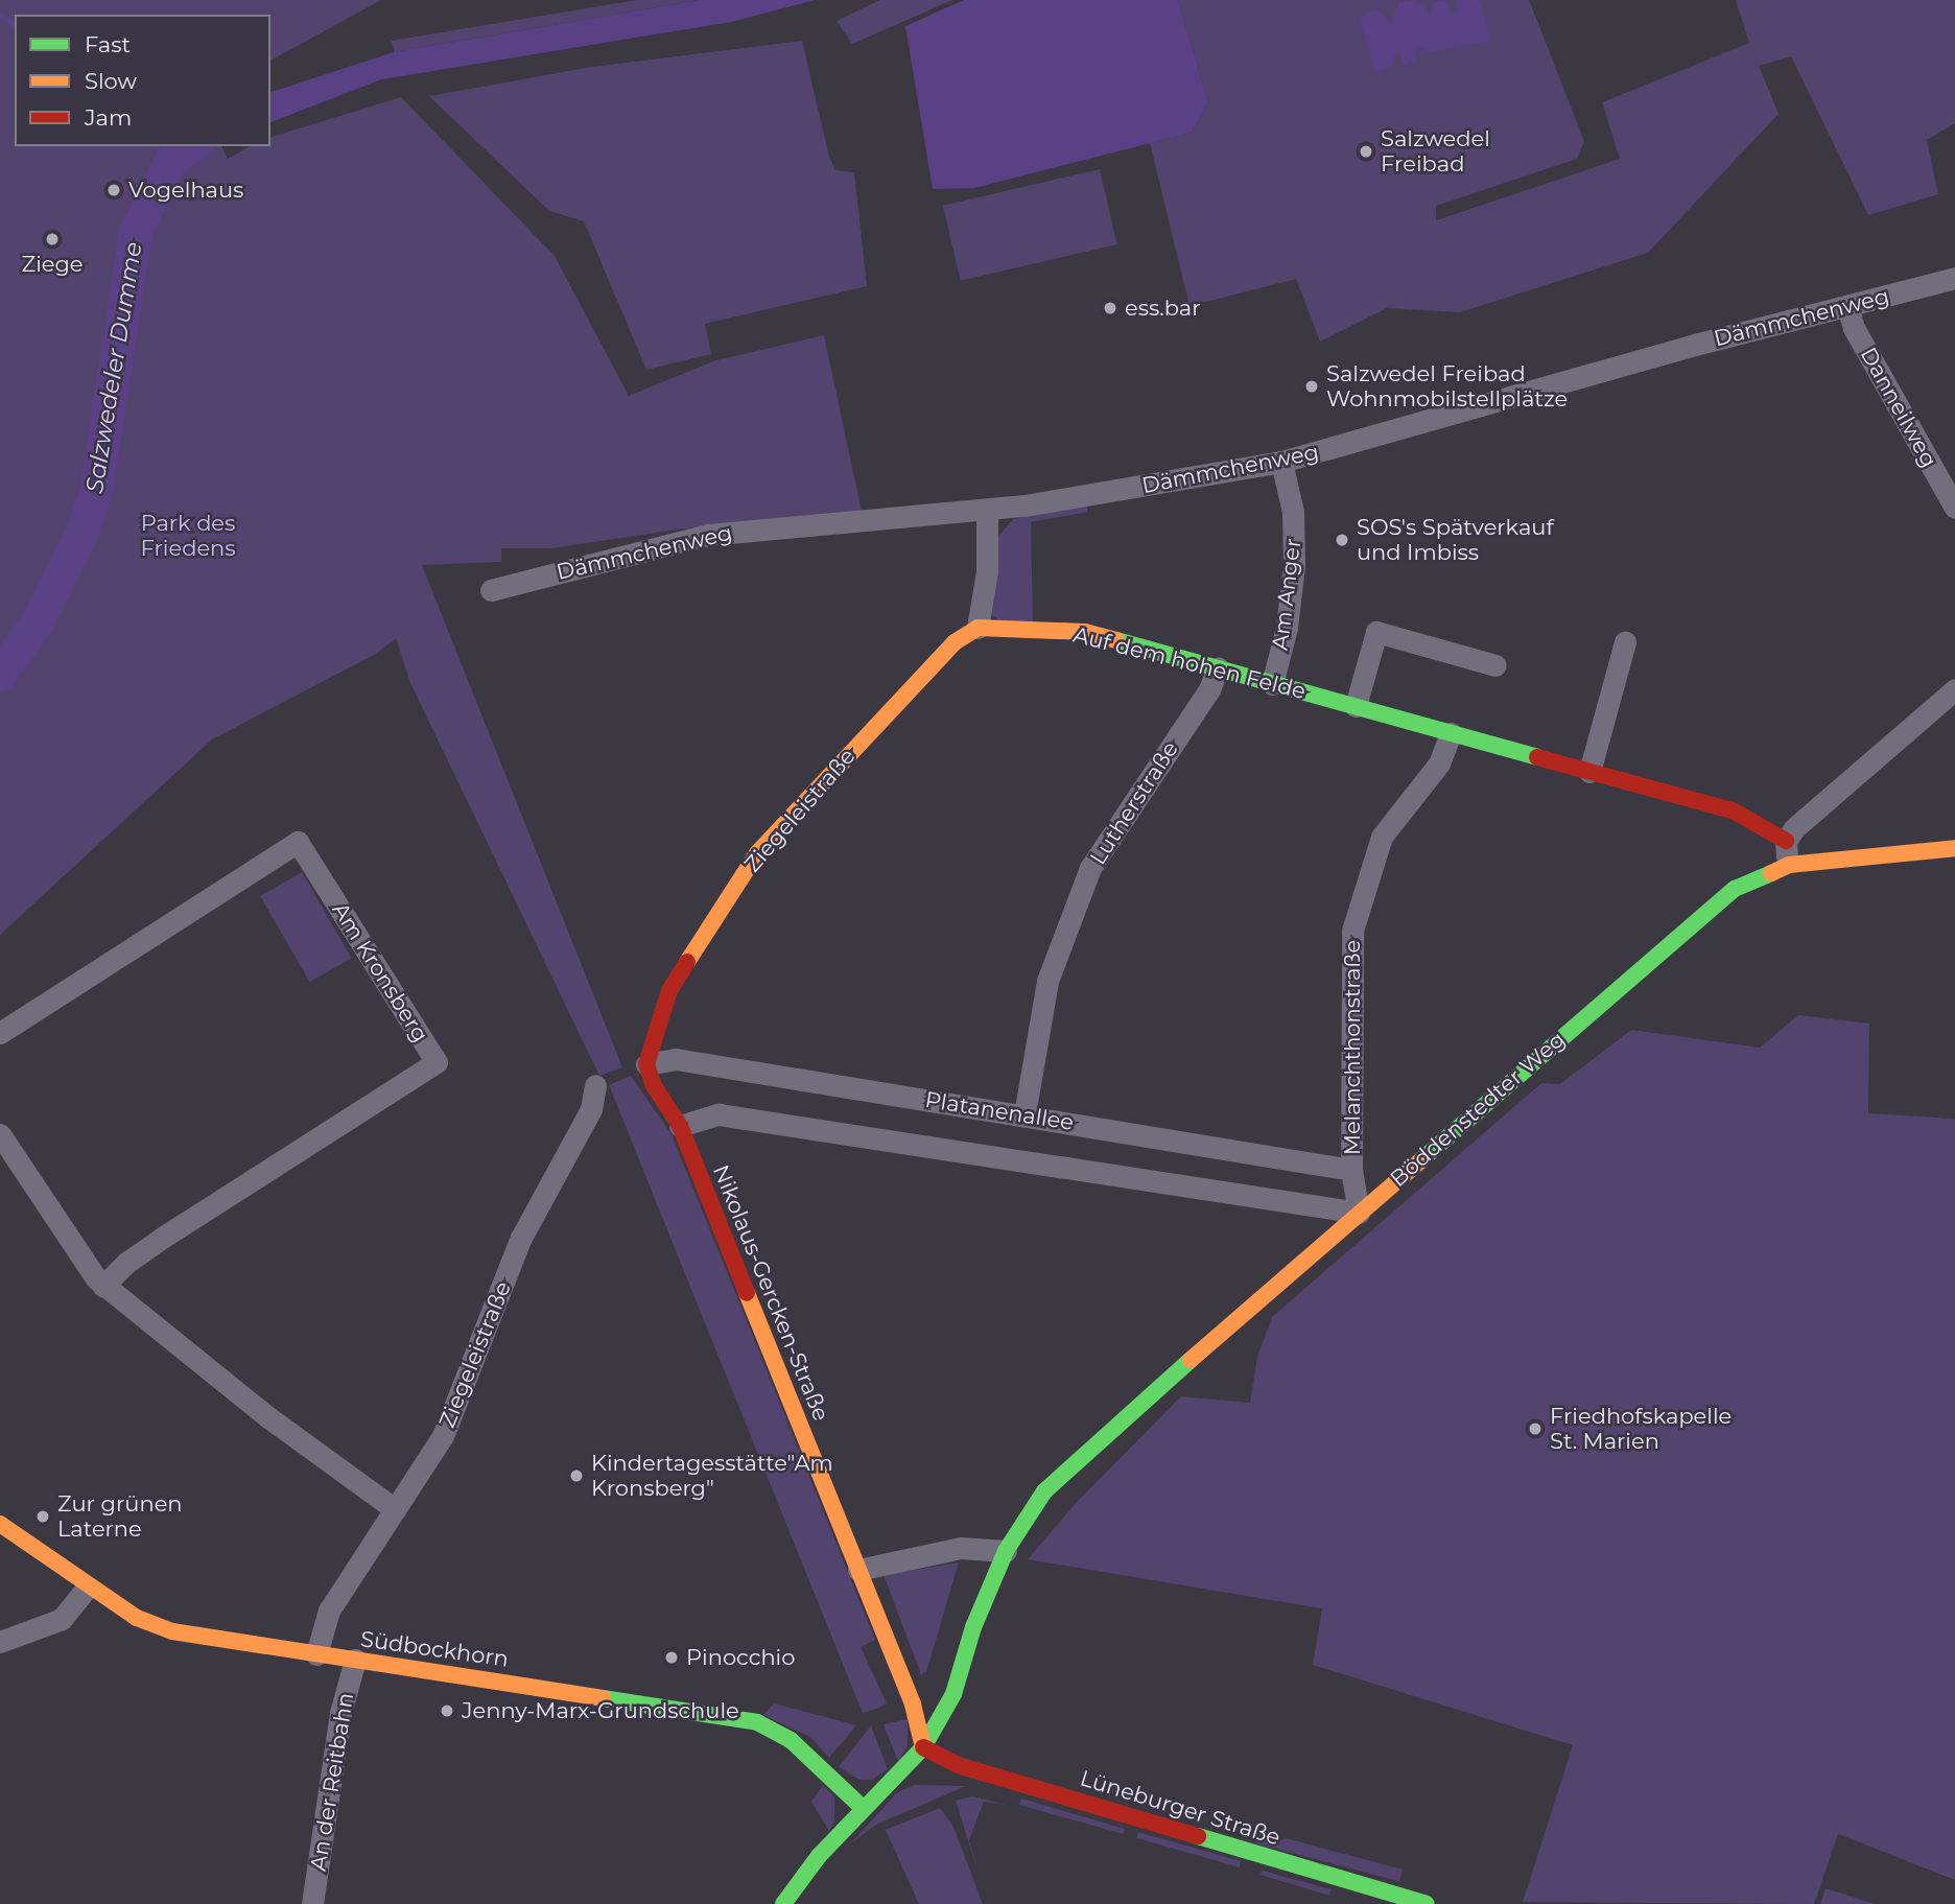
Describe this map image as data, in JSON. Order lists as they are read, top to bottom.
{
  "streets": {
    "street": [
      "Dämmchenweg",
      "Danneilweg",
      "Am Anger",
      "Auf dem hohen Felde",
      "Lutherstraße",
      "Ziegeleistraße",
      "Am Kronsberg",
      "Melanchthonstraße",
      "Böddenstedter Weg",
      "Platanenallee",
      "Nikolaus-Gercken-Straße",
      "Südbockhorn",
      "An der Reitbahn",
      "Lüneburger Straße"
    ]
  },
  "crossings": [
    ["Dämmchenweg", "Danneilweg"],
    ["Dämmchenweg", "Am Anger"],
    ["Am Anger", "Auf dem hohen Felde"],
    ["Auf dem hohen Felde", "Lutherstraße"],
    ["Auf dem hohen Felde", "Ziegeleistraße"],
    ["Auf dem hohen Felde", "Melanchthonstraße"],
    ["Lutherstraße", "Platanenallee"],
    ["Ziegeleistraße", "Platanenallee"],
    ["Ziegeleistraße", "Nikolaus-Gercken-Straße"],
    ["Ziegeleistraße", "Südbockhorn"],
    ["Melanchthonstraße", "Böddenstedter Weg"],
    ["Melanchthonstraße", "Platanenallee"],
    ["Böddenstedter Weg", "Platanenallee"],
    ["Böddenstedter Weg", "Nikolaus-Gercken-Straße"],
    ["Böddenstedter Weg", "Südbockhorn"],
    ["Böddenstedter Weg", "Lüneburger Straße"],
    ["Platanenallee", "Nikolaus-Gercken-Straße"],
    ["Nikolaus-Gercken-Straße", "Lüneburger Straße"],
    ["Südbockhorn", "An der Reitbahn"]
  ],
  "water": ["Salzwedeler Dumme"],
  "parks": ["Park des Friedens"],
  "places": [
    "Salzwedel Freibad",
    "Vogelhaus",
    "Ziege",
    "ess.bar",
    "Salzwedel Freibad Wohnmobilstellplätze",
    "SOS's Spätverkauf und Imbiss",
    "Friedhofskapelle St. Marien",
    "Kindertagesstätte\"Am Kronsberg\"",
    "Zur grünen Laterne",
    "Pinocchio",
    "Jenny-Marx-Grundschule"
  ],
  "legend": ["Fast", "Slow", "Jam"]
}
